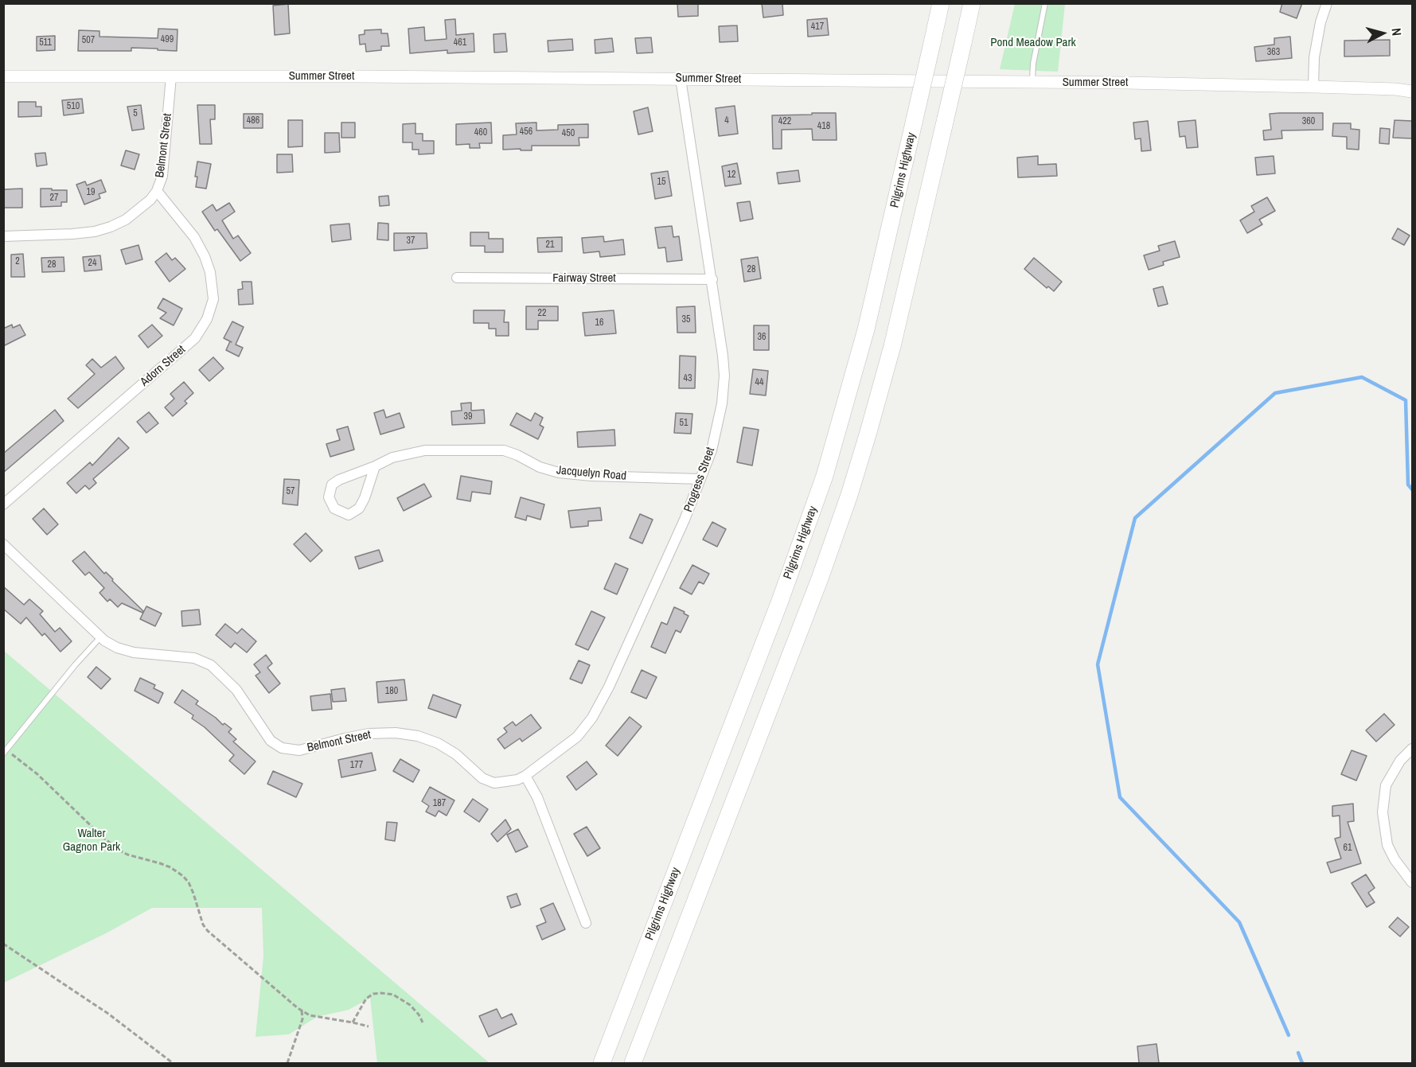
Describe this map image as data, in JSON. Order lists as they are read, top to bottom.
{
  "streets": {
    "highway": ["Pilgrims Highway"],
    "street": [
      "Summer Street",
      "Belmont Street",
      "Fairway Street",
      "Adorn Street",
      "Jacquelyn Road",
      "Progress Street"
    ]
  },
  "crossings": [
    ["Summer Street", "Belmont Street"],
    ["Summer Street", "Progress Street"],
    ["Belmont Street", "Adorn Street"],
    ["Belmont Street", "Progress Street"],
    ["Fairway Street", "Progress Street"],
    ["Jacquelyn Road", "Progress Street"]
  ],
  "parks": ["Pond Meadow Park", "Walter Gagnon Park"],
  "house_numbers": [
    "417",
    "499",
    "507",
    "511",
    "461",
    "363",
    "510",
    "5",
    "486",
    "4",
    "422",
    "360",
    "418",
    "456",
    "460",
    "450",
    "12",
    "15",
    "19",
    "27",
    "37",
    "21",
    "2",
    "24",
    "28",
    "28",
    "22",
    "35",
    "16",
    "36",
    "43",
    "44",
    "39",
    "51",
    "57",
    "180",
    "177",
    "187",
    "61"
  ],
  "north": "right"
}
